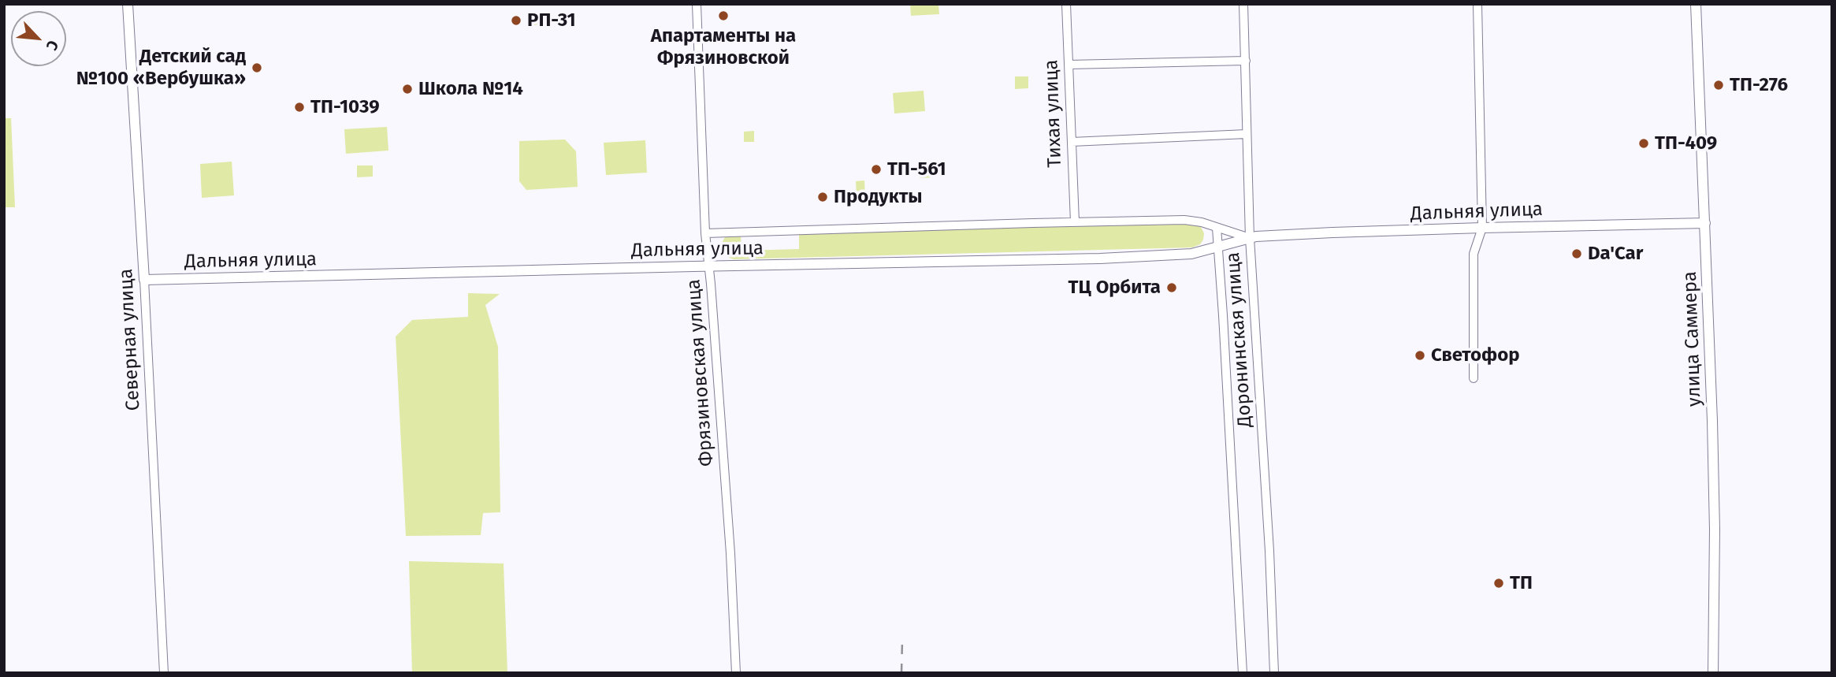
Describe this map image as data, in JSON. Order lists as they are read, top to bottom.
{
  "streets": {
    "street": [
      "Тихая улица",
      "Дальняя улица",
      "улица Саммера",
      "Северная улица",
      "Доронинская улица",
      "Фрязиновская улица"
    ]
  },
  "crossings": [
    ["Тихая улица", "Дальняя улица"],
    ["Дальняя улица", "улица Саммера"],
    ["Дальняя улица", "Северная улица"],
    ["Дальняя улица", "Доронинская улица"],
    ["Дальняя улица", "Фрязиновская улица"]
  ],
  "places": [
    "Апартаменты на Фрязиновской",
    "РП-31",
    "Детский сад №100 «Вербушка»",
    "ТП-276",
    "Школа №14",
    "ТП-1039",
    "ТП-409",
    "ТП-561",
    "Продукты",
    "Da'Car",
    "ТЦ Орбита",
    "Светофор",
    "ТП"
  ],
  "north": "bottom right"
}
